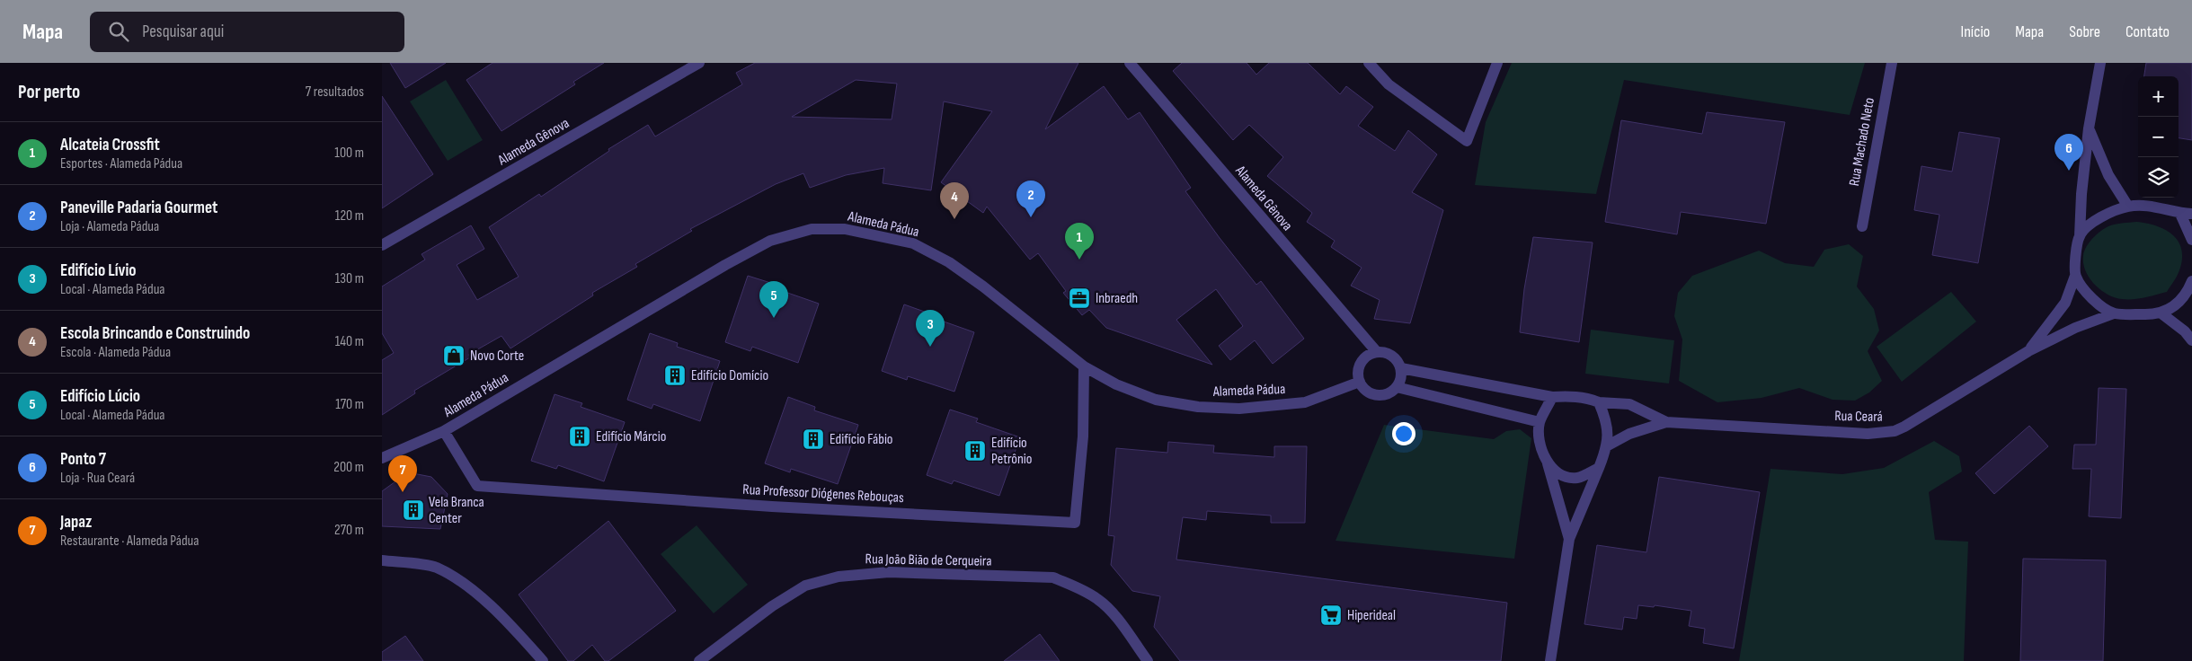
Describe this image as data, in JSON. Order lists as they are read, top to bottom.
{
  "streets": {
    "street": [
      "Alameda Gênova",
      "Rua Machado Neto",
      "Alameda Pádua",
      "Rua Ceará",
      "Rua Professor Diógenes Rebouças",
      "Rua João Bião de Cerqueira"
    ]
  },
  "crossings": [
    ["Alameda Gênova", "Alameda Pádua"],
    ["Alameda Pádua", "Rua Professor Diógenes Rebouças"]
  ],
  "places": {
    "office": ["Inbraedh"],
    "shop": ["Novo Corte"],
    "building": [
      "Edifício Domício",
      "Edifício Márcio",
      "Edifício Fábio",
      "Edifício Petrônio",
      "Vela Branca Center"
    ],
    "supermarket": ["Hiperideal"]
  },
  "page": {
    "header": "Mapa",
    "search": "Pesquisar aqui",
    "nav": [
      "Início",
      "Mapa",
      "Sobre",
      "Contato"
    ],
    "heading": ["Por perto", "7 resultados"],
    "map_buttons": ["+", "−"],
    "list": [
      {
        "mark": "1",
        "name": "Alcateia Crossfit",
        "note": "Esportes · Alameda Pádua",
        "value": "100 m"
      },
      {
        "mark": "2",
        "name": "Paneville Padaria Gourmet",
        "note": "Loja · Alameda Pádua",
        "value": "120 m"
      },
      {
        "mark": "3",
        "name": "Edifício Lívio",
        "note": "Local · Alameda Pádua",
        "value": "130 m"
      },
      {
        "mark": "4",
        "name": "Escola Brincando e Construindo",
        "note": "Escola · Alameda Pádua",
        "value": "140 m"
      },
      {
        "mark": "5",
        "name": "Edifício Lúcio",
        "note": "Local · Alameda Pádua",
        "value": "170 m"
      },
      {
        "mark": "6",
        "name": "Ponto 7",
        "note": "Loja · Rua Ceará",
        "value": "200 m"
      },
      {
        "mark": "7",
        "name": "Japaz",
        "note": "Restaurante · Alameda Pádua",
        "value": "270 m"
      }
    ],
    "pins": [
      "6",
      "2",
      "4",
      "1",
      "5",
      "3",
      "7"
    ]
  }
}
